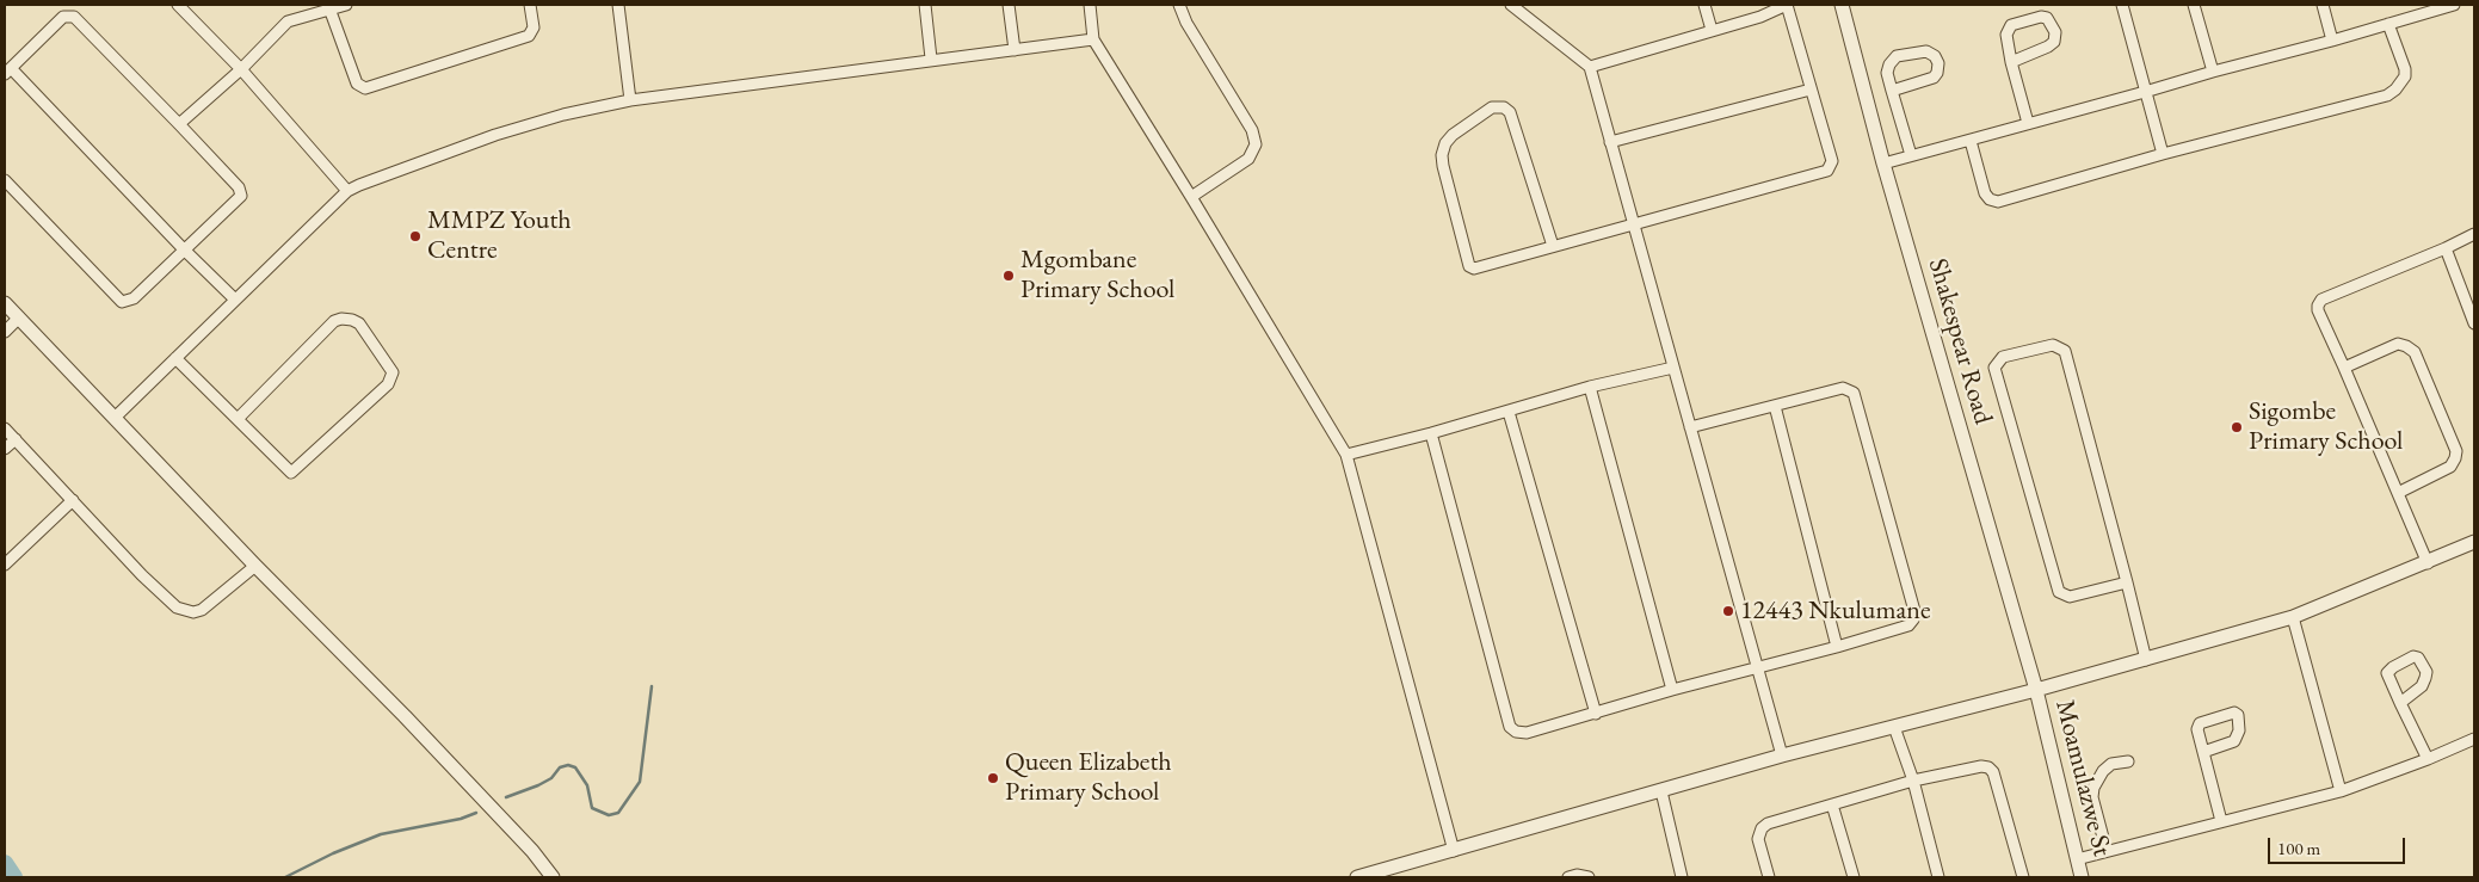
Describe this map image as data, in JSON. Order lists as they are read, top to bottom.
{
  "streets": {
    "street": ["Shakespear Road", "Moamulazwe St"]
  },
  "crossings": [
    ["Shakespear Road", "Moamulazwe St"]
  ],
  "places": [
    "MMPZ Youth Centre",
    "Mgombane Primary School",
    "Sigombe Primary School",
    "12443 Nkulumane",
    "Queen Elizabeth Primary School"
  ],
  "scale_bar": "100 m"
}
